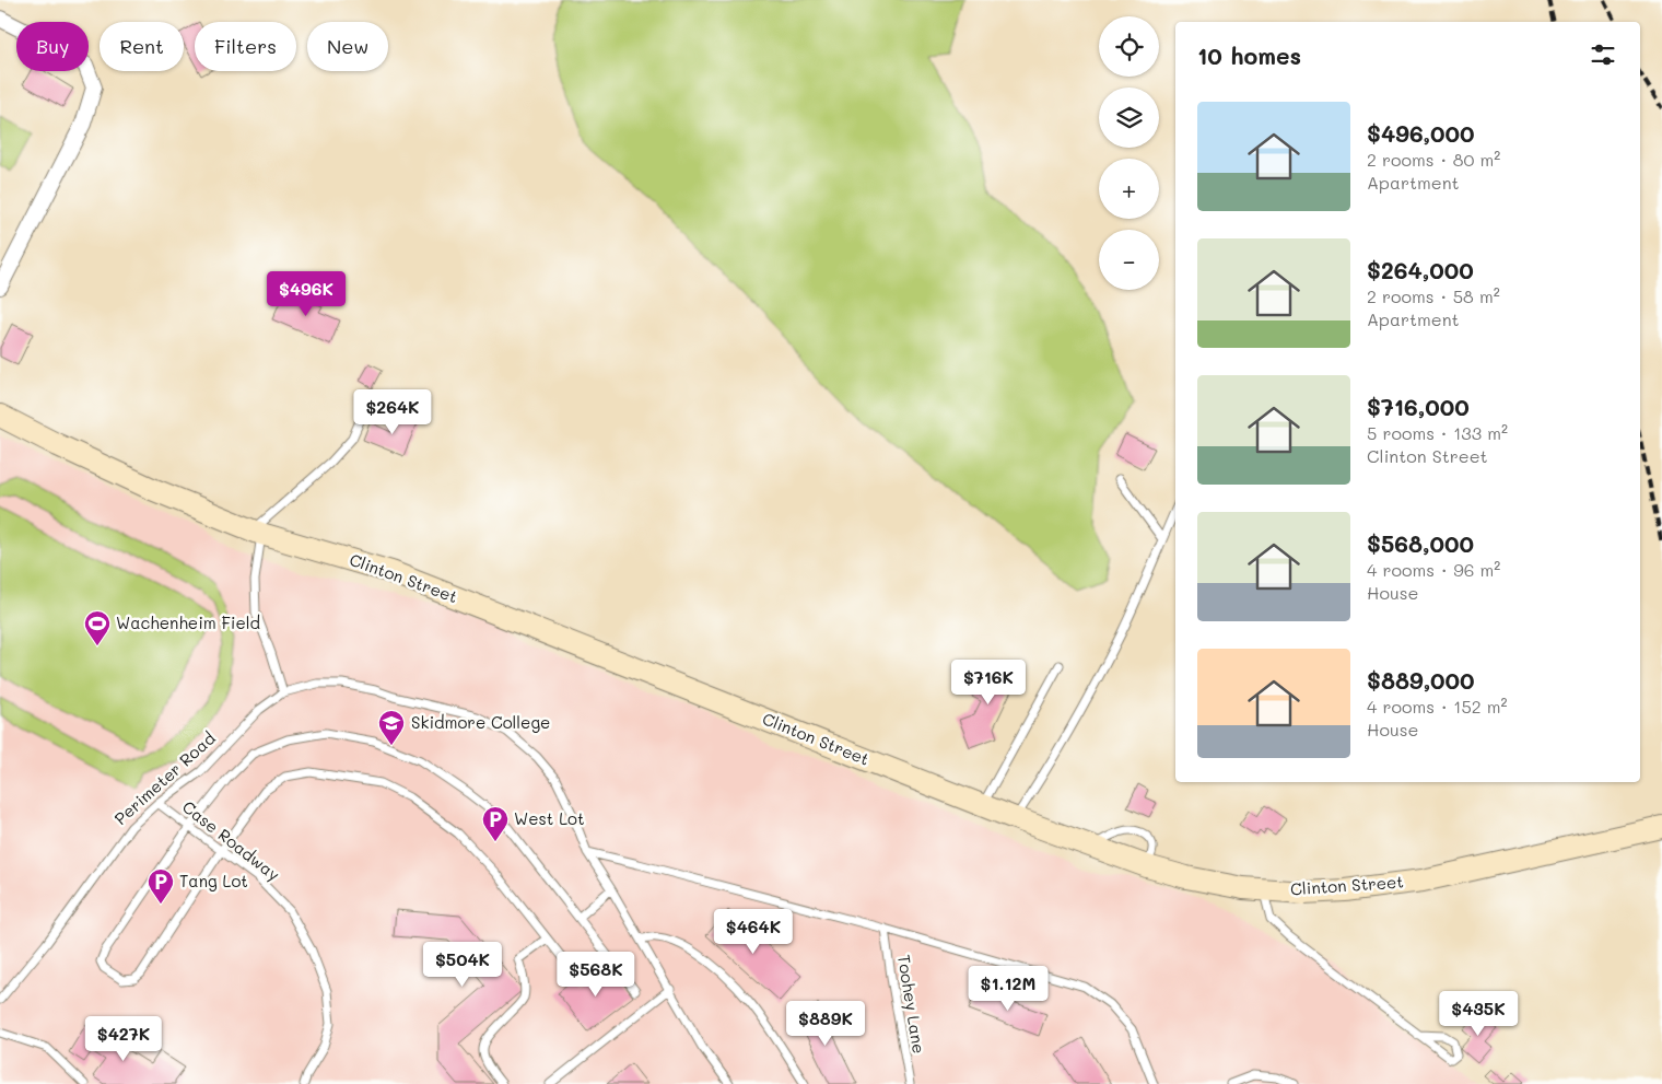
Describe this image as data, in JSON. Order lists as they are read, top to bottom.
{
  "streets": {
    "street": ["Clinton Street"],
    "lane": ["Perimeter Road", "Case Roadway", "Toohey Lane"]
  },
  "crossings": [
    ["Perimeter Road", "Case Roadway"]
  ],
  "places": {
    "sports": ["Wachenheim Field"],
    "school or university": ["Skidmore College"],
    "parking": ["West Lot", "Tang Lot"]
  },
  "page": {
    "map_buttons": ["+", "−"],
    "chip": [
      "Buy",
      "Rent",
      "Filters",
      "New"
    ],
    "heading": "10 homes",
    "list": [
      {
        "name": "$496,000",
        "note": "2 rooms · 80 m² · Apartment"
      },
      {
        "name": "$264,000",
        "note": "2 rooms · 58 m² · Apartment"
      },
      {
        "name": "$716,000",
        "note": "5 rooms · 133 m² · Clinton Street"
      },
      {
        "name": "$568,000",
        "note": "4 rooms · 96 m² · House"
      },
      {
        "name": "$889,000",
        "note": "4 rooms · 152 m² · House"
      }
    ],
    "price": [
      "$496K",
      "$264K",
      "$716K",
      "$464K",
      "$504K",
      "$568K",
      "$1.12M",
      "$435K",
      "$889K",
      "$427K"
    ]
  }
}
